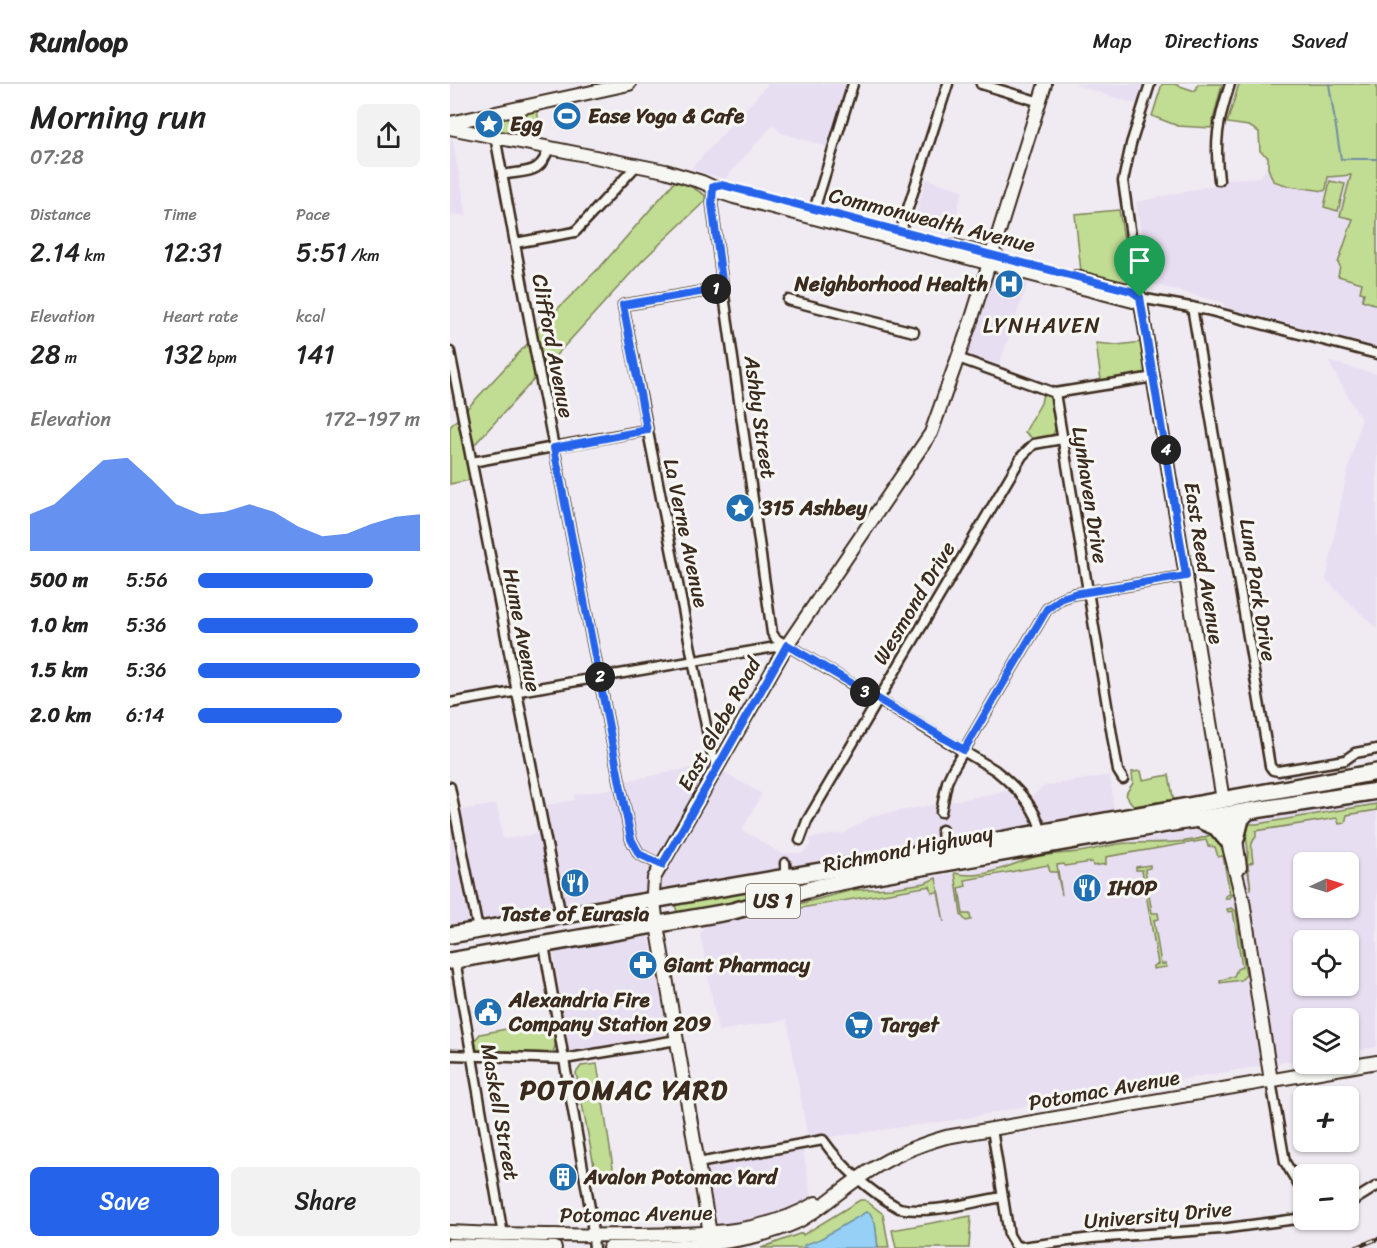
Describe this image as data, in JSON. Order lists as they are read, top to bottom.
{
  "streets": {
    "highway": ["Richmond Highway", "US 1"],
    "street": [
      "Commonwealth Avenue",
      "Clifford Avenue",
      "Ashby Street",
      "Lynhaven Drive",
      "La Verne Avenue",
      "East Reed Avenue",
      "Luna Park Drive",
      "Wesmond Drive",
      "Hume Avenue",
      "East Glebe Road",
      "Potomac Avenue",
      "Maskell Street",
      "University Drive"
    ]
  },
  "crossings": [
    ["Commonwealth Avenue", "Clifford Avenue"],
    ["Commonwealth Avenue", "Ashby Street"],
    ["Commonwealth Avenue", "East Reed Avenue"],
    ["Commonwealth Avenue", "Luna Park Drive"],
    ["Commonwealth Avenue", "East Glebe Road"],
    ["Clifford Avenue", "East Glebe Road"],
    ["Ashby Street", "La Verne Avenue"],
    ["Ashby Street", "East Glebe Road"],
    ["Lynhaven Drive", "Wesmond Drive"],
    ["La Verne Avenue", "East Glebe Road"],
    ["East Reed Avenue", "Richmond Highway"],
    ["East Reed Avenue", "Potomac Avenue"],
    ["Hume Avenue", "Richmond Highway"],
    ["East Glebe Road", "Richmond Highway"],
    ["East Glebe Road", "Potomac Avenue"],
    ["Richmond Highway", "Maskell Street"],
    ["Potomac Avenue", "Maskell Street"]
  ],
  "districts": ["LYNHAVEN", "POTOMAC YARD"],
  "places": {
    "sports": ["Ease Yoga & Cafe"],
    "place": ["Egg", "315 Ashbey"],
    "hospital": ["Neighborhood Health"],
    "restaurant": ["Taste of Eurasia", "IHOP"],
    "pharmacy": ["Giant Pharmacy"],
    "public building": ["Alexandria Fire Company Station 209"],
    "supermarket": ["Target"],
    "building": ["Avalon Potomac Yard"]
  },
  "north": "right",
  "page": {
    "header": "Runloop",
    "nav": ["Map", "Directions", "Saved"],
    "heading": ["Morning run", "07:28"],
    "stats": [
      ["Distance", "2.14 km"],
      ["Time", "12:31"],
      ["Pace", "5:51 /km"],
      ["Elevation", "28 m"],
      ["Heart rate", "132 bpm"],
      ["kcal", "141"]
    ],
    "pins": [
      "1",
      "4",
      "2",
      "3"
    ],
    "chart": ["Elevation", "172–197 m"],
    "list": [
      {
        "name": "500 m",
        "note": "5:56"
      },
      {
        "name": "1.0 km",
        "note": "5:36"
      },
      {
        "name": "1.5 km",
        "note": "5:36"
      },
      {
        "name": "2.0 km",
        "note": "6:14"
      }
    ],
    "map_buttons": ["+", "−"],
    "buttons": ["Save", "Share"]
  }
}
